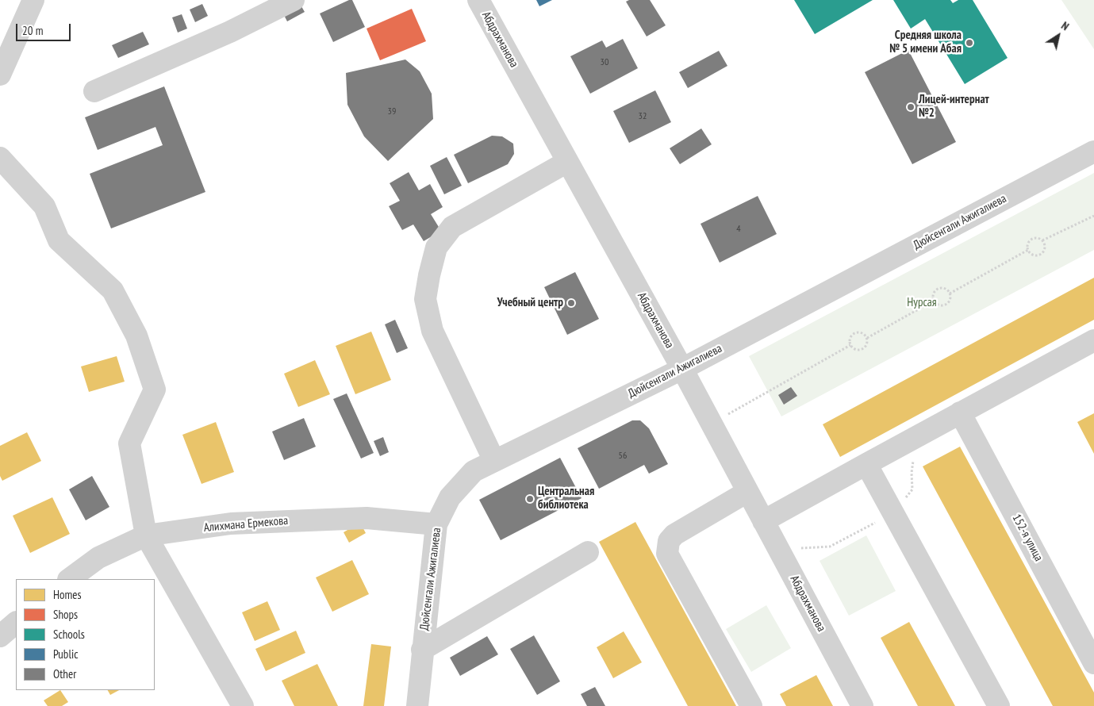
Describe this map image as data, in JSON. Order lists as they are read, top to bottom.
{
  "streets": {
    "street": [
      "Абдрахманова",
      "Дюйсенгали Ажигалиева",
      "Алихмана Ермекова",
      "152-я улица"
    ]
  },
  "crossings": [
    ["Абдрахманова", "Дюйсенгали Ажигалиева"],
    ["Дюйсенгали Ажигалиева", "Алихмана Ермекова"]
  ],
  "parks": ["Нурсая"],
  "places": [
    "Средняя школа № 5 имени Абая",
    "Лицей-интернат №2",
    "Учебный центр",
    "Центральная библиотека"
  ],
  "house_numbers": [
    "30",
    "39",
    "32",
    "4",
    "56"
  ],
  "legend": [
    "Homes",
    "Shops",
    "Schools",
    "Public",
    "Other"
  ],
  "scale_bar": "20 m",
  "north": "top right"
}
